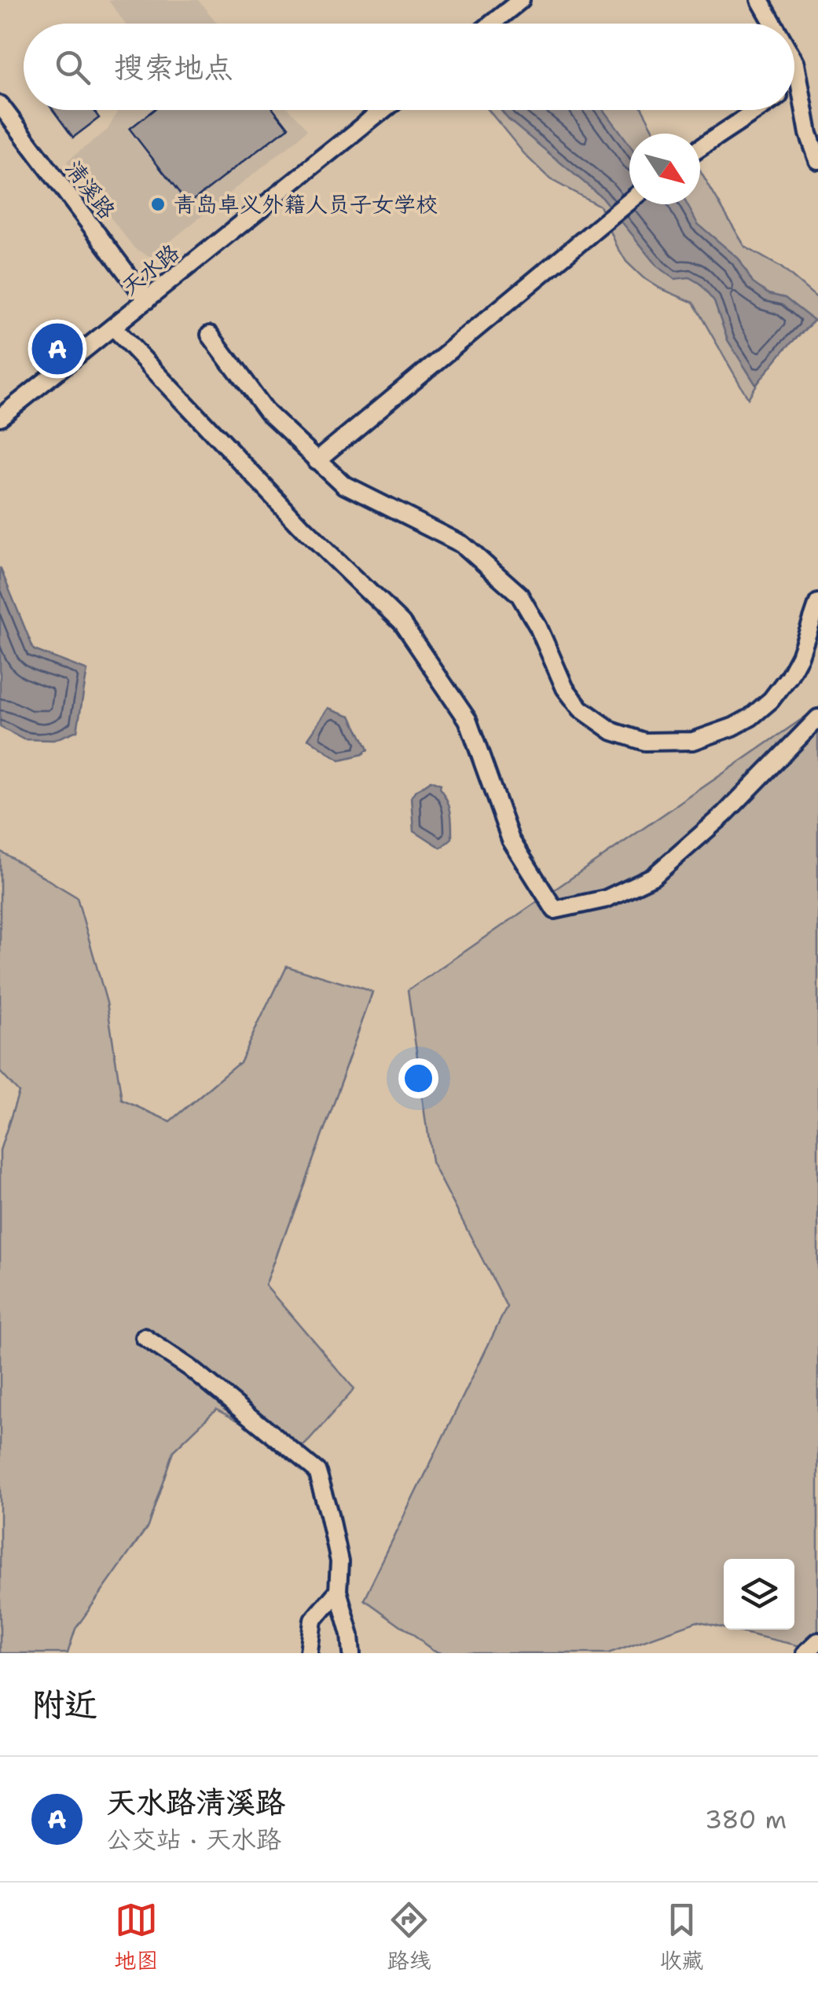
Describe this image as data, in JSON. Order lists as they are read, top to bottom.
{
  "streets": {
    "street": ["清溪路", "天水路"]
  },
  "crossings": [
    ["清溪路", "天水路"]
  ],
  "places": ["青岛卓义外籍人员子女学校"],
  "north": "bottom right",
  "page": {
    "search": "搜索地点",
    "pins": "A",
    "heading": "附近",
    "list": [
      {
        "mark": "A",
        "name": "天水路清溪路",
        "note": "公交站 · 天水路",
        "value": "380 m"
      }
    ],
    "nav": ["地图", "路线", "收藏"]
  }
}
